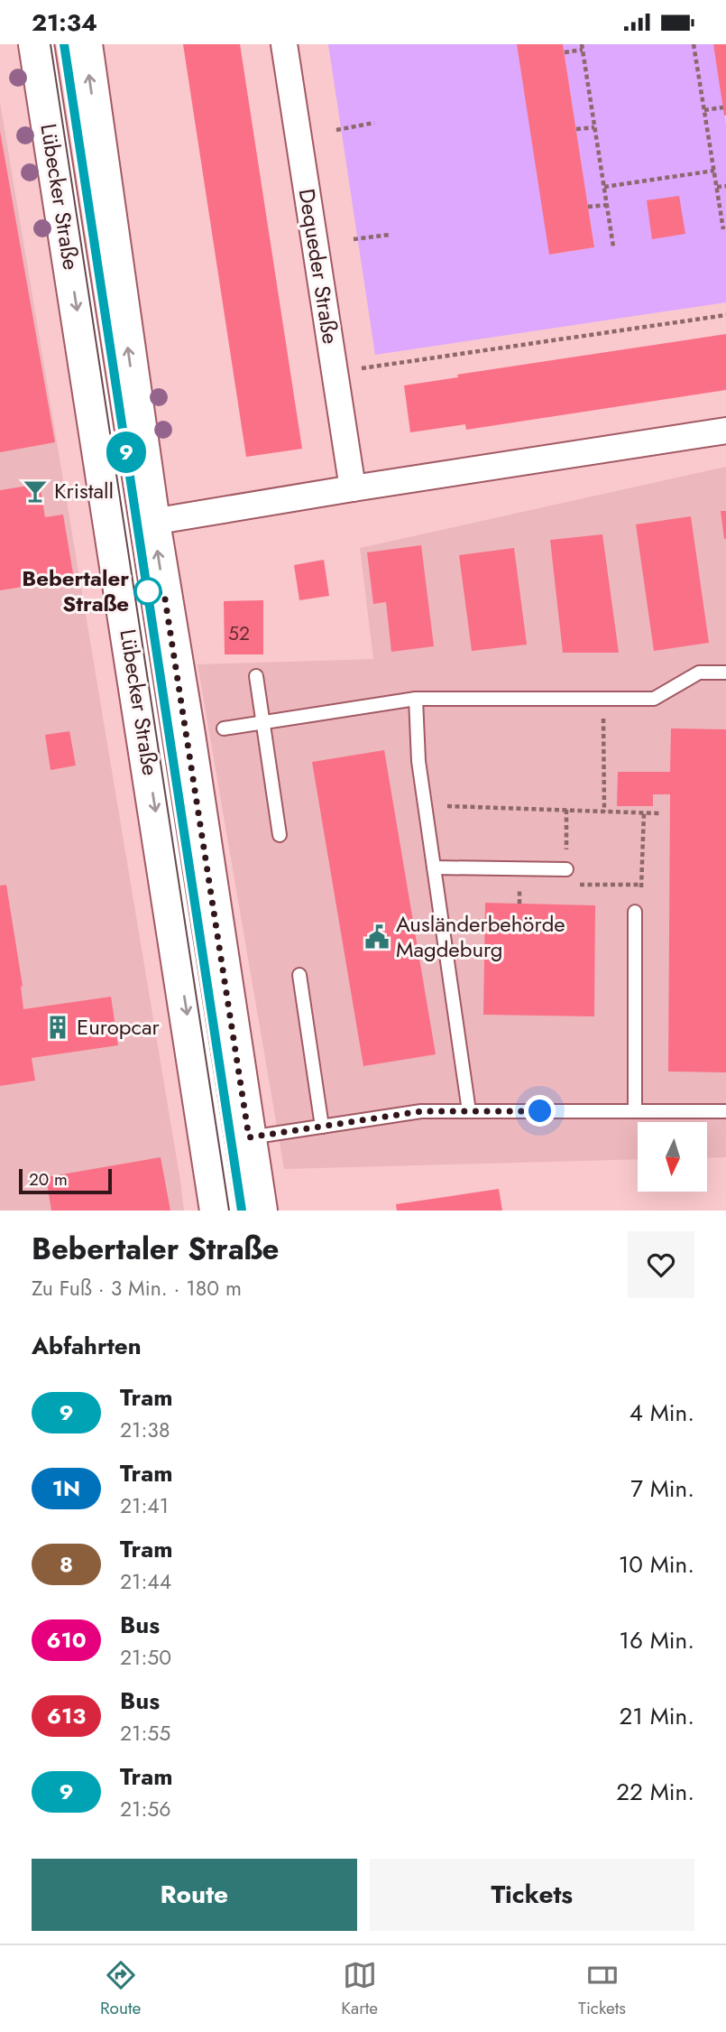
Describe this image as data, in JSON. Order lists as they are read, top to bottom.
{
  "streets": {
    "main road": ["Lübecker Straße"],
    "street": ["Dequeder Straße"]
  },
  "places": {
    "bar": ["Kristall"],
    "other": ["Bebertaler Straße"],
    "public building": ["Ausländerbehörde Magdeburg"],
    "building": ["Europcar"]
  },
  "lines": ["tram line 9"],
  "house_numbers": ["52"],
  "scale_bar": "20 m",
  "north": "bottom",
  "page": {
    "status": "21:34",
    "on_map": "9",
    "scale": "20 m",
    "heading": [
      ["Bebertaler Straße", "Zu Fuß · 3 Min. · 180 m"],
      "Abfahrten"
    ],
    "list": [
      {
        "mark": "9",
        "name": "Tram",
        "note": "21:38",
        "value": "4 Min."
      },
      {
        "mark": "1N",
        "name": "Tram",
        "note": "21:41",
        "value": "7 Min."
      },
      {
        "mark": "8",
        "name": "Tram",
        "note": "21:44",
        "value": "10 Min."
      },
      {
        "mark": "610",
        "name": "Bus",
        "note": "21:50",
        "value": "16 Min."
      },
      {
        "mark": "613",
        "name": "Bus",
        "note": "21:55",
        "value": "21 Min."
      },
      {
        "mark": "9",
        "name": "Tram",
        "note": "21:56",
        "value": "22 Min."
      }
    ],
    "buttons": ["Route", "Tickets"],
    "tabs": ["Route", "Karte", "Tickets"]
  }
}
